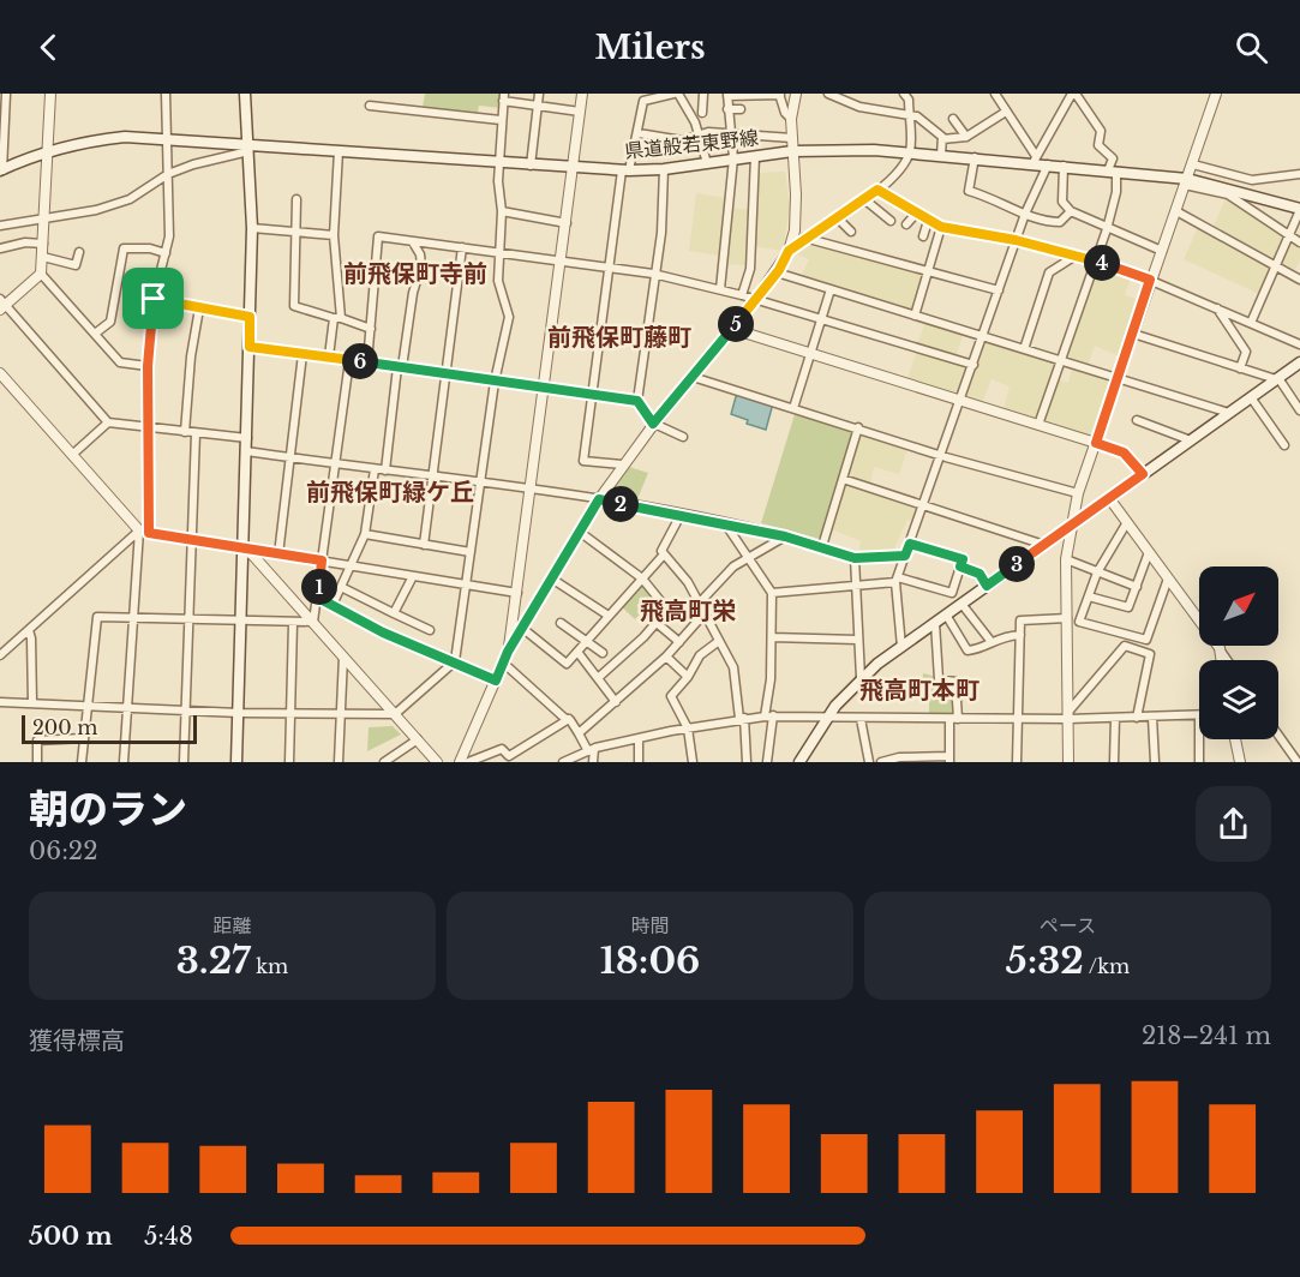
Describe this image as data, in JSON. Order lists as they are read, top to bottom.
{
  "streets": {
    "main road": ["県道般若東野線"]
  },
  "districts": [
    "前飛保町寺前",
    "前飛保町藤町",
    "前飛保町緑ケ丘",
    "飛高町栄",
    "飛高町本町"
  ],
  "scale_bar": "200 m",
  "north": "top right",
  "page": {
    "header": "Milers",
    "pins": [
      "4",
      "5",
      "6",
      "2",
      "3",
      "1"
    ],
    "scale": "200 m",
    "heading": ["朝のラン", "06:22"],
    "stats": [
      ["距離", "3.27 km"],
      ["時間", "18:06"],
      ["ペース", "5:32 /km"]
    ],
    "chart": ["獲得標高", "218–241 m"],
    "list": [
      {
        "name": "500 m",
        "note": "5:48"
      }
    ]
  }
}
